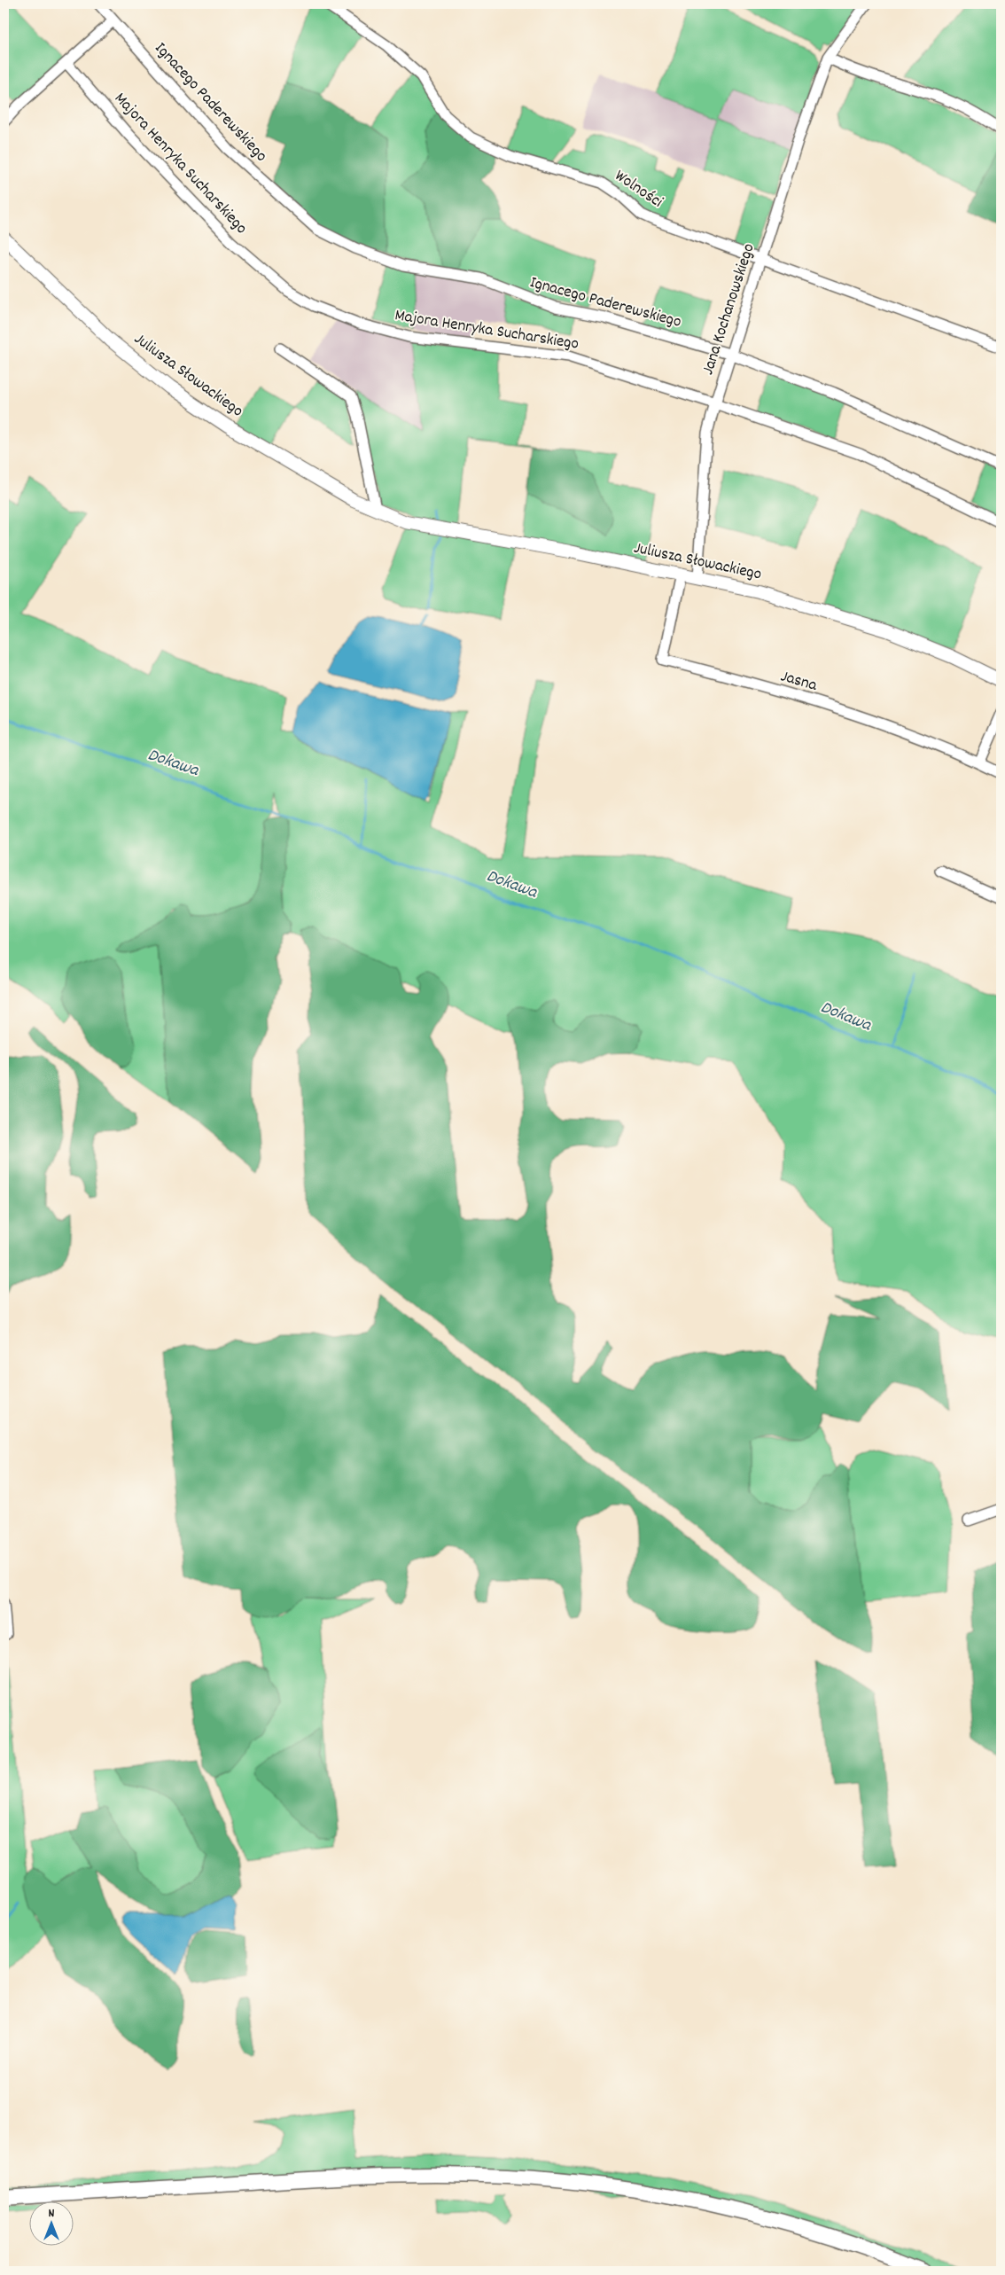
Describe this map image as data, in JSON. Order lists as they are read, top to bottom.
{
  "streets": {
    "street": [
      "Ignacego Paderewskiego",
      "Majora Henryka Sucharskiego",
      "Wolności",
      "Jana Kochanowskiego",
      "Juliusza Słowackiego",
      "Jasna"
    ]
  },
  "crossings": [
    ["Ignacego Paderewskiego", "Jana Kochanowskiego"],
    ["Majora Henryka Sucharskiego", "Jana Kochanowskiego"],
    ["Wolności", "Jana Kochanowskiego"],
    ["Jana Kochanowskiego", "Juliusza Słowackiego"],
    ["Juliusza Słowackiego", "Jasna"]
  ],
  "water": ["Dokawa"],
  "north": "top"
}
